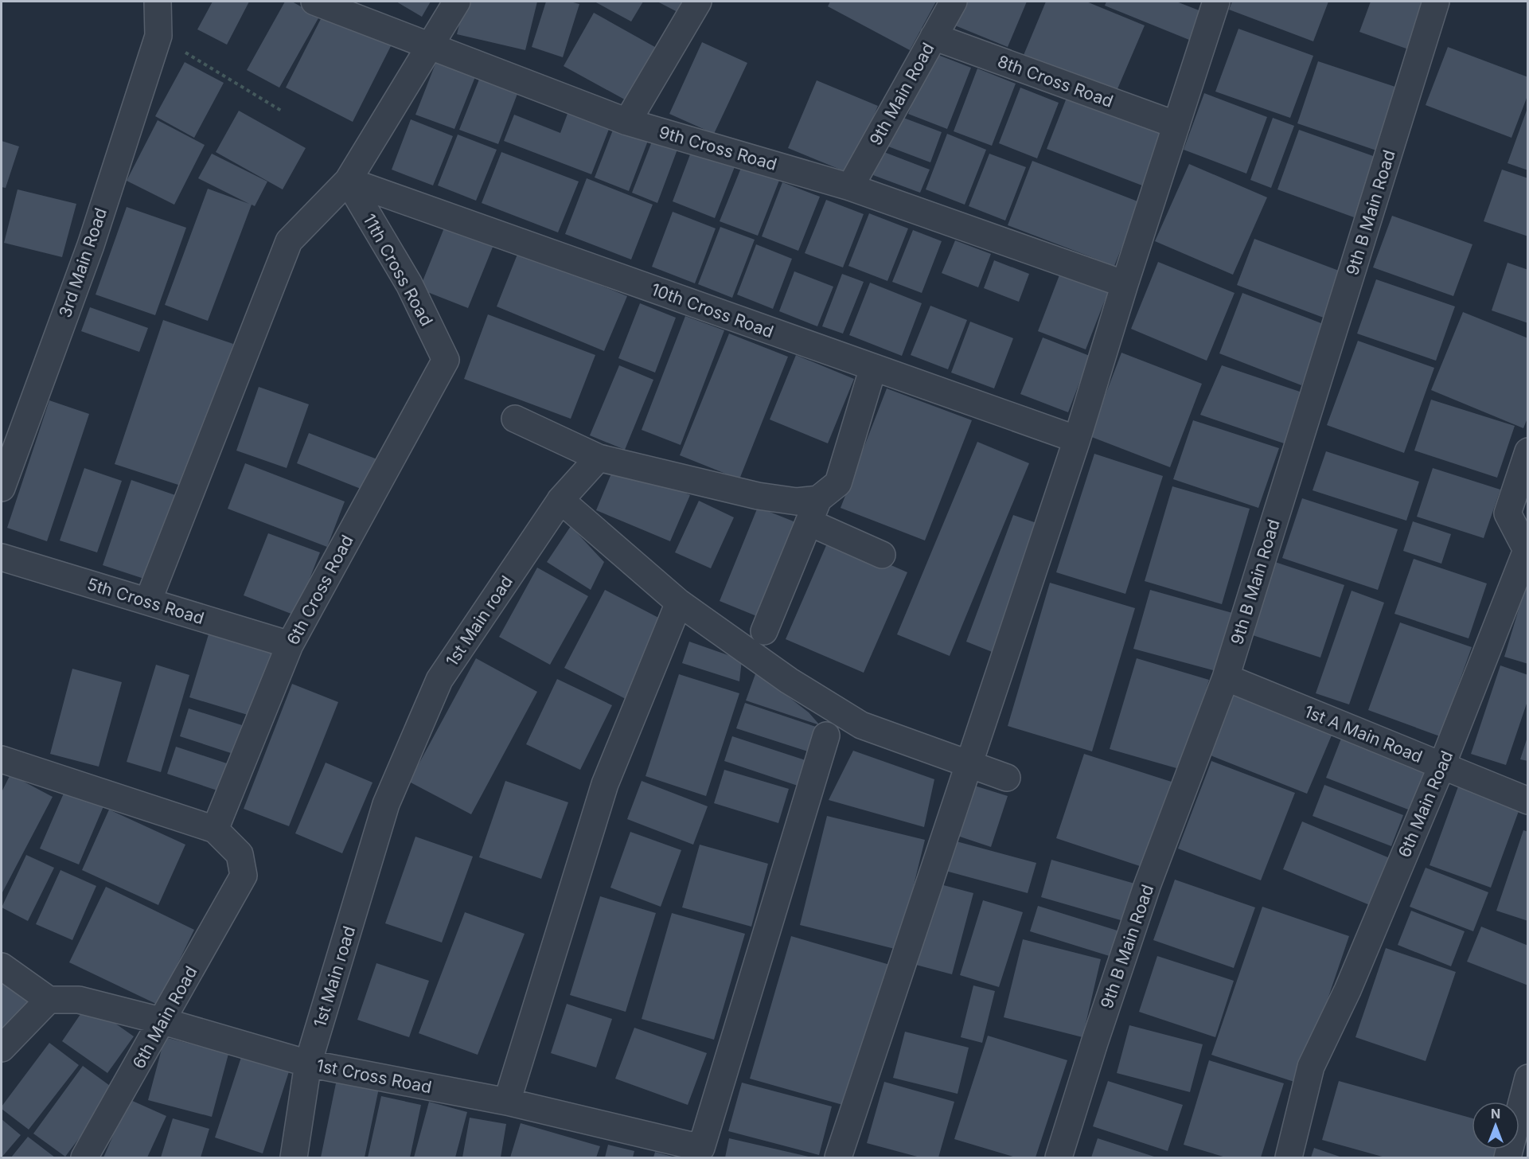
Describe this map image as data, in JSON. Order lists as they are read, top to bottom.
{
  "streets": {
    "street": [
      "8th Cross Road",
      "9th Main Road",
      "9th Cross Road",
      "9th B Main Road",
      "3rd Main Road",
      "11th Cross Road",
      "10th Cross Road",
      "6th Cross Road",
      "5th Cross Road",
      "1st Main road",
      "1st A Main Road",
      "6th Main Road",
      "1st Cross Road"
    ]
  },
  "crossings": [
    ["8th Cross Road", "9th Main Road"],
    ["9th Main Road", "9th Cross Road"],
    ["9th B Main Road", "1st A Main Road"],
    ["11th Cross Road", "10th Cross Road"],
    ["11th Cross Road", "6th Cross Road"],
    ["6th Cross Road", "5th Cross Road"],
    ["6th Cross Road", "6th Main Road"],
    ["1st Main road", "1st Cross Road"],
    ["1st A Main Road", "6th Main Road"],
    ["6th Main Road", "1st Cross Road"]
  ],
  "north": "top"
}
